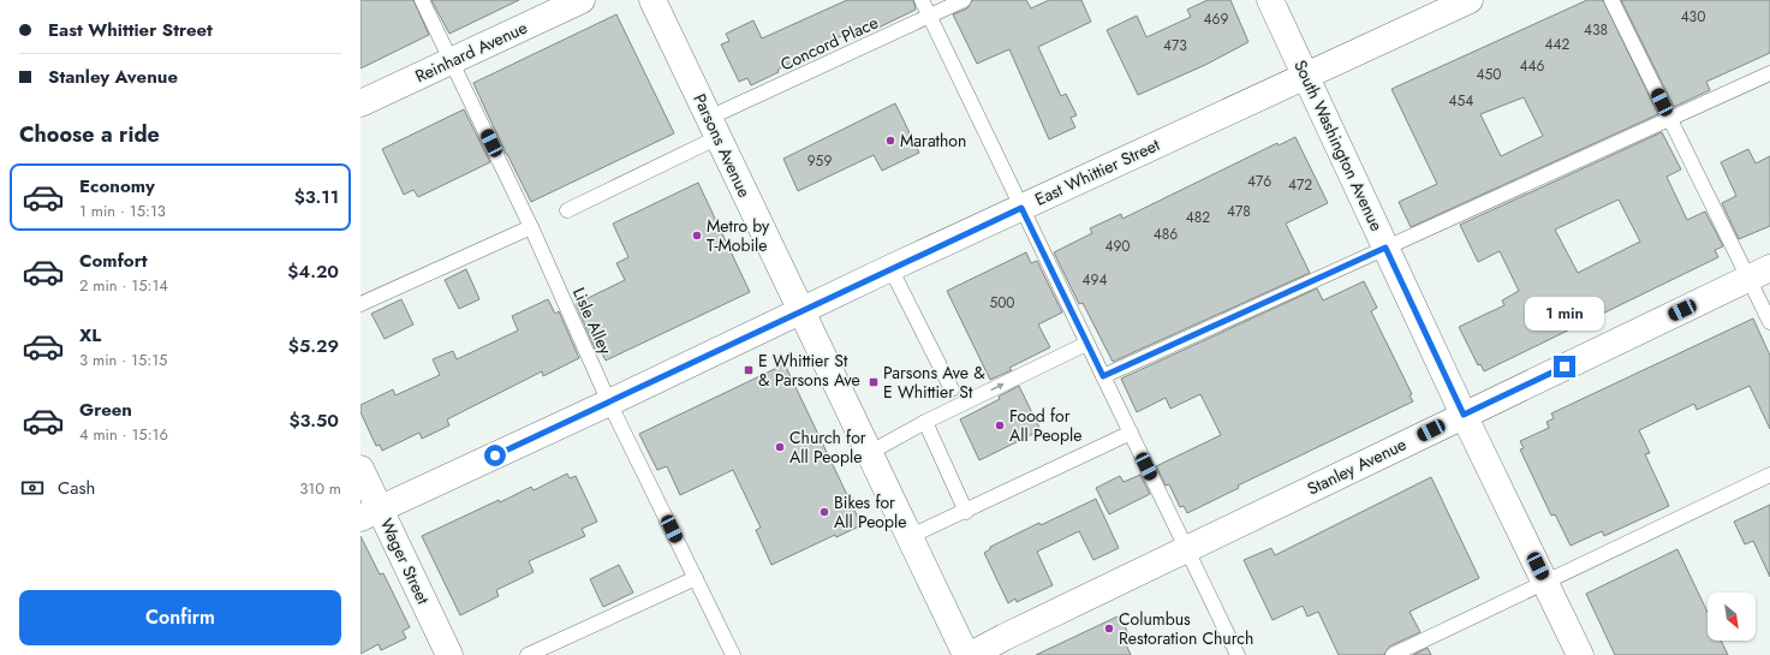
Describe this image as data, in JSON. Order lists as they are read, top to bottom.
{
  "streets": {
    "street": [
      "Reinhard Avenue",
      "Parsons Avenue",
      "South Washington Avenue",
      "East Whittier Street",
      "Stanley Avenue",
      "Wager Street"
    ],
    "lane": ["Concord Place", "Lisle Alley"]
  },
  "crossings": [
    ["Concord Place", "Parsons Avenue"],
    ["Reinhard Avenue", "Lisle Alley"],
    ["Parsons Avenue", "East Whittier Street"],
    ["South Washington Avenue", "East Whittier Street"],
    ["South Washington Avenue", "Stanley Avenue"],
    ["East Whittier Street", "Lisle Alley"],
    ["East Whittier Street", "Wager Street"]
  ],
  "places": {
    "other": [
      "Marathon",
      "Metro by T-Mobile",
      "Food for All People",
      "Church for All People",
      "Bikes for All People",
      "Columbus Restoration Church"
    ],
    "transit": ["E Whittier St & Parsons Ave", "Parsons Ave & E Whittier St"]
  },
  "house_numbers": [
    "430",
    "469",
    "438",
    "442",
    "473",
    "446",
    "450",
    "454",
    "959",
    "476",
    "472",
    "478",
    "482",
    "486",
    "490",
    "494",
    "500"
  ],
  "north": "bottom right",
  "page": {
    "banner": ["East Whittier Street", "Stanley Avenue"],
    "heading": "Choose a ride",
    "list": [
      {
        "name": "Economy",
        "note": "1 min · 15:13",
        "value": "$3.11"
      },
      {
        "name": "Comfort",
        "note": "2 min · 15:14",
        "value": "$4.20"
      },
      {
        "name": "XL",
        "note": "3 min · 15:15",
        "value": "$5.29"
      },
      {
        "name": "Green",
        "note": "4 min · 15:16",
        "value": "$3.50"
      }
    ],
    "bubble": "1 min",
    "pay": ["Cash", "310 m"],
    "buttons": "Confirm"
  }
}
